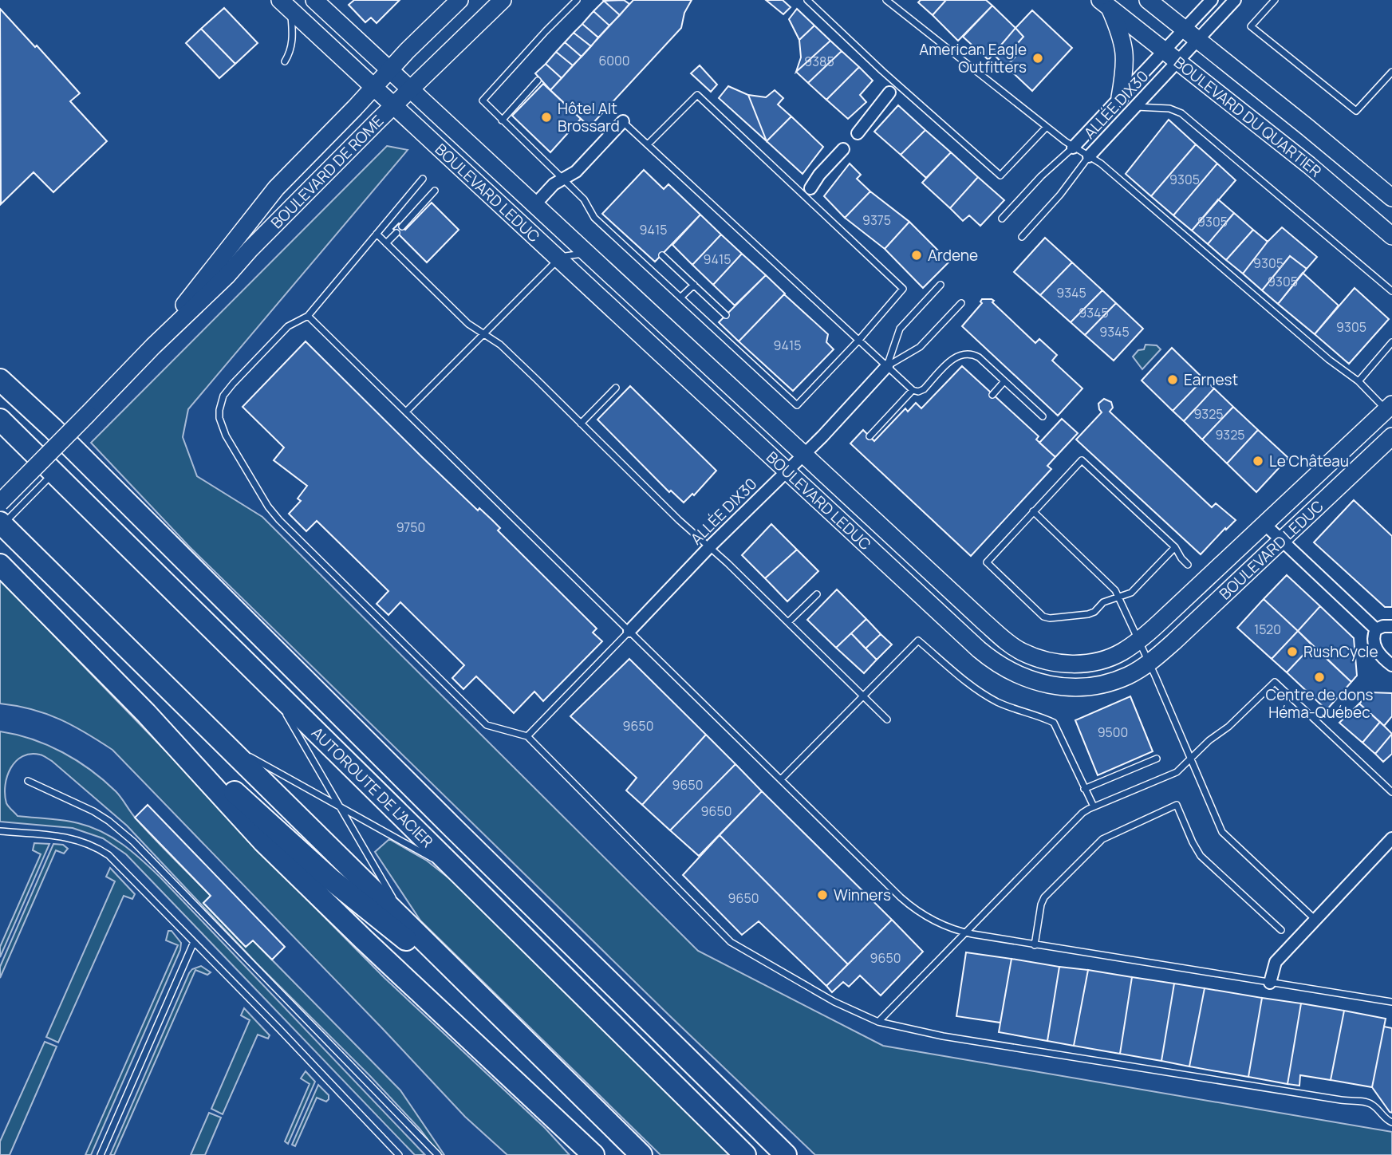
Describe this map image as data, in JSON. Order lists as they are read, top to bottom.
{
  "streets": {
    "highway": ["AUTOROUTE DE L'ACIER"],
    "street": [
      "ALLÉE DIX30",
      "BOULEVARD DU QUARTIER",
      "BOULEVARD DE ROME",
      "BOULEVARD LEDUC"
    ]
  },
  "crossings": [
    ["ALLÉE DIX30", "BOULEVARD DU QUARTIER"],
    ["ALLÉE DIX30", "BOULEVARD LEDUC"],
    ["BOULEVARD DE ROME", "BOULEVARD LEDUC"]
  ],
  "places": [
    "American Eagle Outfitters",
    "Hôtel Alt Brossard",
    "Ardene",
    "Earnest",
    "Le Château",
    "RushCycle",
    "Centre de dons Héma-Québec",
    "Winners"
  ],
  "house_numbers": [
    "6000",
    "9385",
    "9305",
    "9375",
    "9305",
    "9415",
    "9415",
    "9305",
    "9305",
    "9345",
    "9345",
    "9305",
    "9345",
    "9415",
    "9325",
    "9325",
    "9750",
    "1520",
    "9650",
    "9500",
    "9650",
    "9650",
    "9650",
    "9650"
  ]
}
